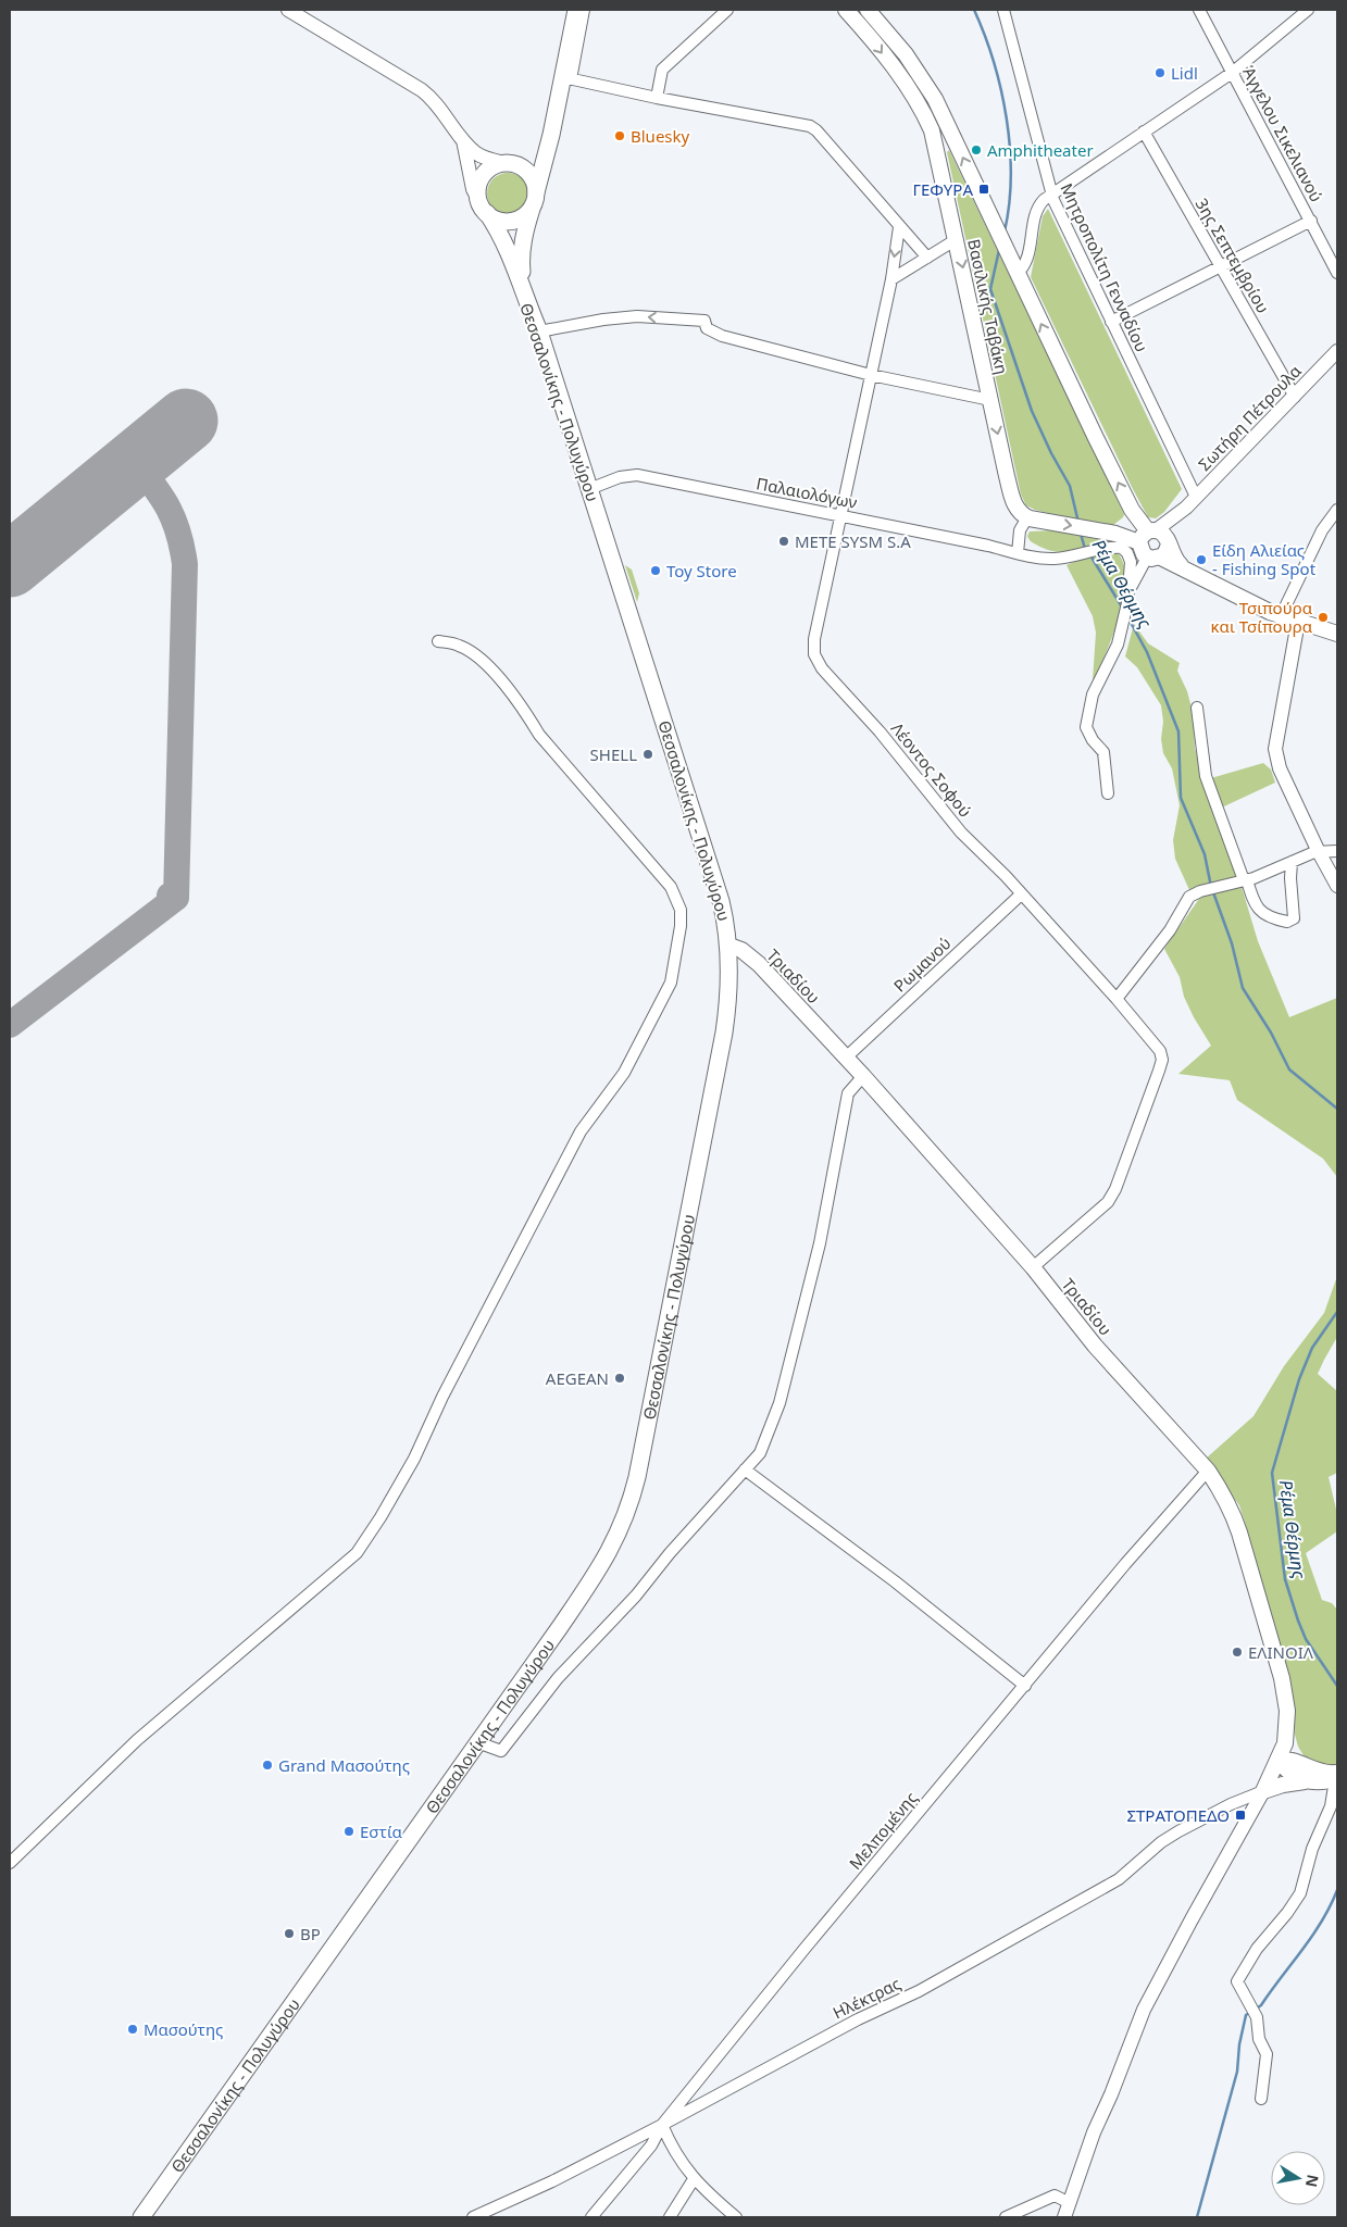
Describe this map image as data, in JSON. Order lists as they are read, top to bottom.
{
  "streets": {
    "main road": ["Βασιλικής Ταβάκη", "Θεσσαλονίκης - Πολυγύρου", "Τριαδίου"],
    "street": [
      "Άγγελου Σικελιανού",
      "3ης Σεπτεμβρίου",
      "Μητροπολίτη Γενναδίου",
      "Σωτήρη Πέτρουλα",
      "Παλαιολόγων",
      "Λέοντος Σοφού",
      "Ρωμανού",
      "Μελπομένης",
      "Ηλέκτρας"
    ]
  },
  "crossings": [
    ["3ης Σεπτεμβρίου", "Σωτήρη Πέτρουλα"],
    ["Μητροπολίτη Γενναδίου", "Σωτήρη Πέτρουλα"],
    ["Βασιλικής Ταβάκη", "Σωτήρη Πέτρουλα"],
    ["Θεσσαλονίκης - Πολυγύρου", "Παλαιολόγων"],
    ["Θεσσαλονίκης - Πολυγύρου", "Τριαδίου"],
    ["Παλαιολόγων", "Λέοντος Σοφού"],
    ["Λέοντος Σοφού", "Ρωμανού"],
    ["Λέοντος Σοφού", "Τριαδίου"],
    ["Ρωμανού", "Τριαδίου"],
    ["Τριαδίου", "Μελπομένης"],
    ["Τριαδίου", "Ηλέκτρας"],
    ["Μελπομένης", "Ηλέκτρας"]
  ],
  "water": ["Ρέμα Θέρμης"],
  "places": {
    "other": [
      "Lidl",
      "Bluesky",
      "Amphitheater",
      "METE SYSM S.A",
      "Είδη Αλιείας - Fishing Spot",
      "Toy Store",
      "Τσιπούρα και Τσίπουρα",
      "SHELL",
      "AEGEAN",
      "ΕΛΙΝΟΙΛ",
      "Grand Μασούτης",
      "Εστία",
      "BP",
      "Μασούτης"
    ],
    "transit": ["ΓΕΦΥΡΑ", "ΣΤΡΑΤΟΠΕΔΟ"]
  },
  "north": "right"
}
